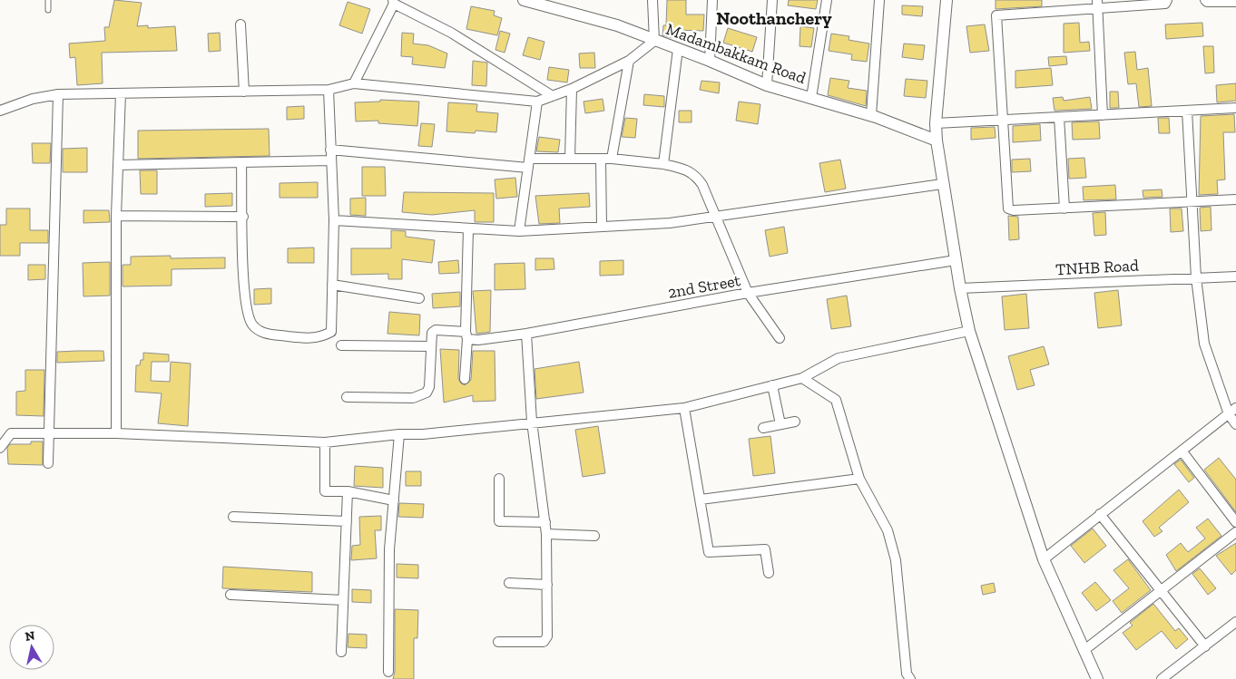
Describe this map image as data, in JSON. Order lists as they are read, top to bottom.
{
  "streets": {
    "street": ["Madambakkam Road", "TNHB Road", "2nd Street"]
  },
  "districts": ["Noothanchery"],
  "north": "top"
}
